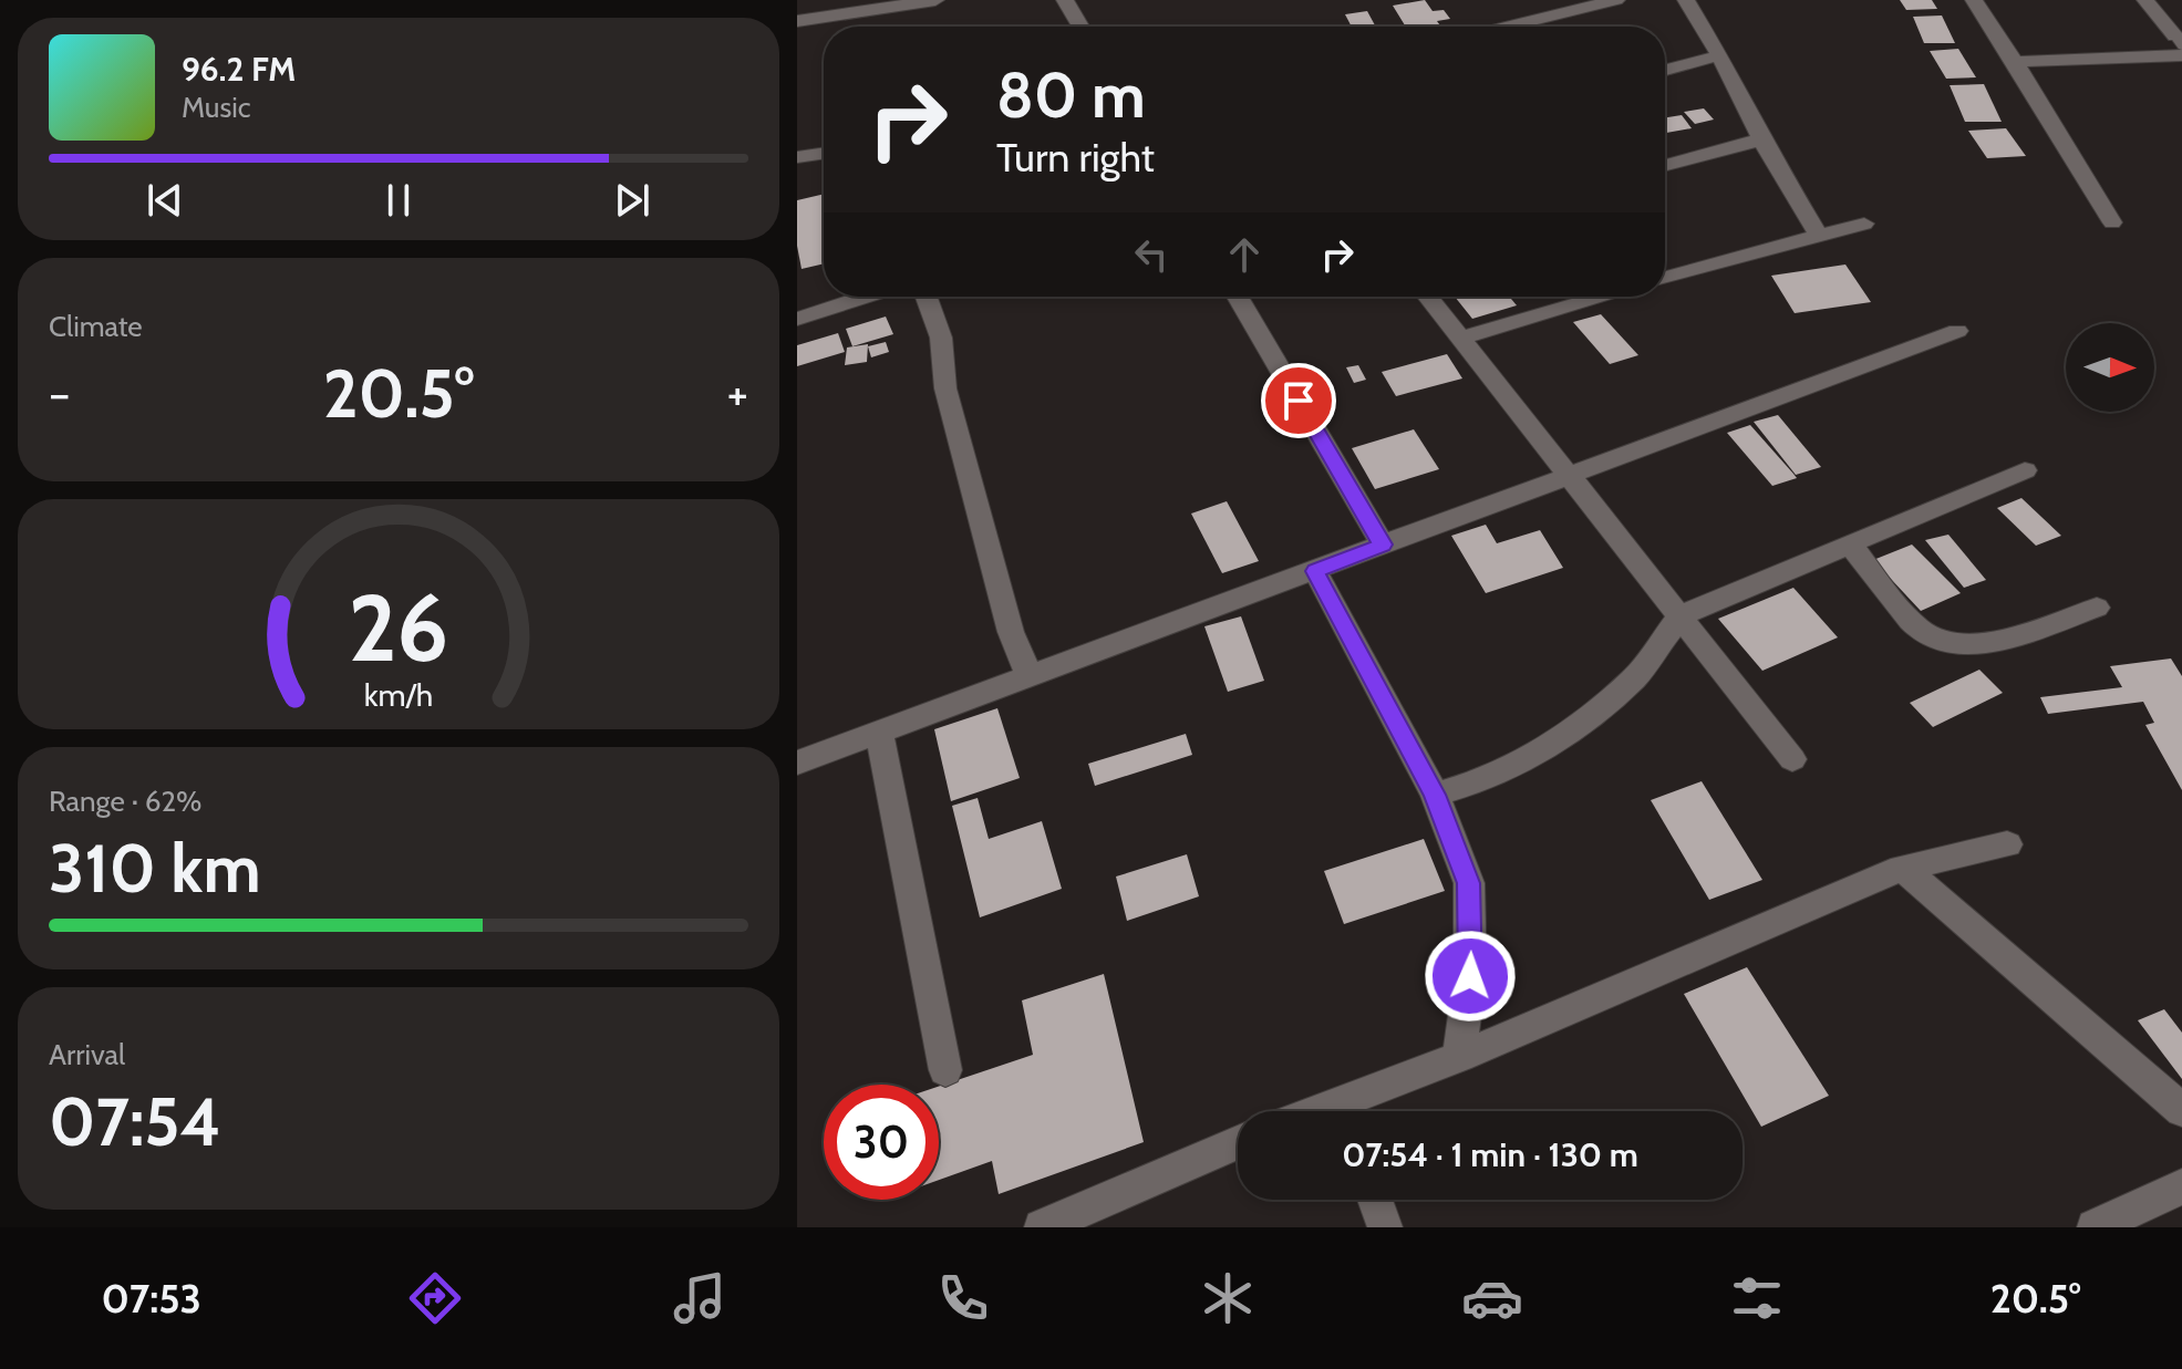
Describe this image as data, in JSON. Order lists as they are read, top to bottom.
{
  "north": "right",
  "page": {
    "turn": ["80 m", "Turn right"],
    "song": ["96.2 FM", "Music"],
    "tile": [
      "Climate",
      ["Range · 62%", "310 km"],
      ["Arrival", "07:54"]
    ],
    "heat": ["−", "20.5°", "+"],
    "limit": "30",
    "trip": "07:54 · 1 min · 130 m",
    "tabs": ["07:53", "20.5°"],
    "gauge": ["26", "km/h"]
  }
}
